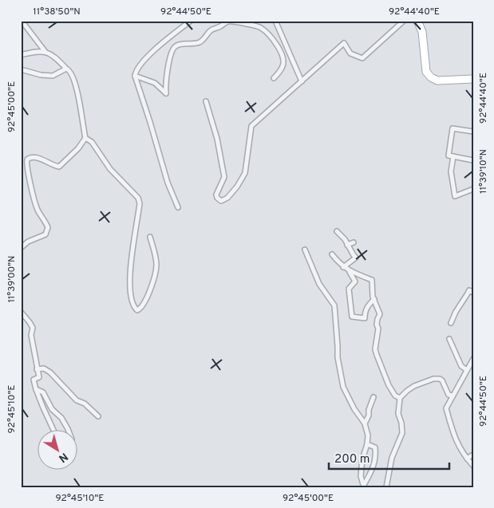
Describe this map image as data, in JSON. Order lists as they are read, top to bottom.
{
  "scale_bar": "200 m",
  "north": "bottom right",
  "coordinates": [
    "11°38'50\"N",
    "92°44'50\"E",
    "92°44'40\"E",
    "92°45'00\"E",
    "11°39'10\"N",
    "11°39'00\"N",
    "92°45'10\"E"
  ]
}
